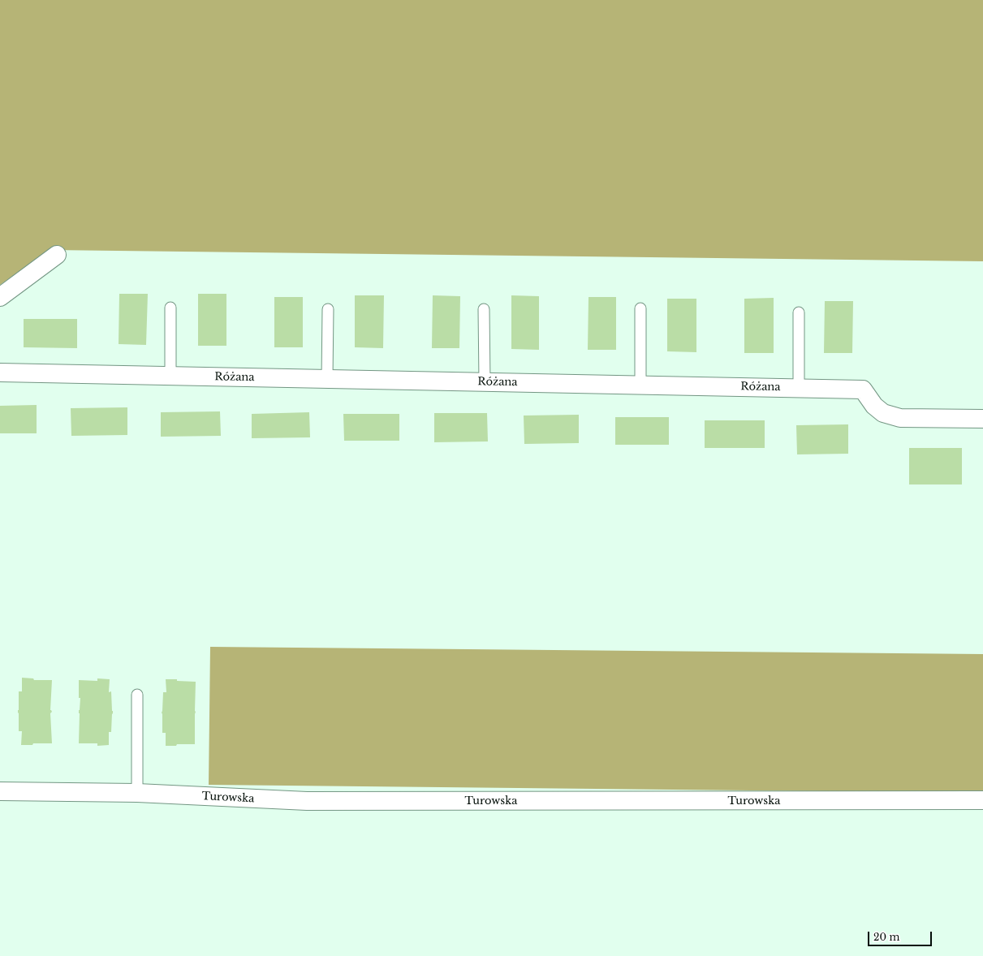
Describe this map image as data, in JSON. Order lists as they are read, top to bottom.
{
  "streets": {
    "street": ["Różana", "Turowska"]
  },
  "scale_bar": "20 m"
}
